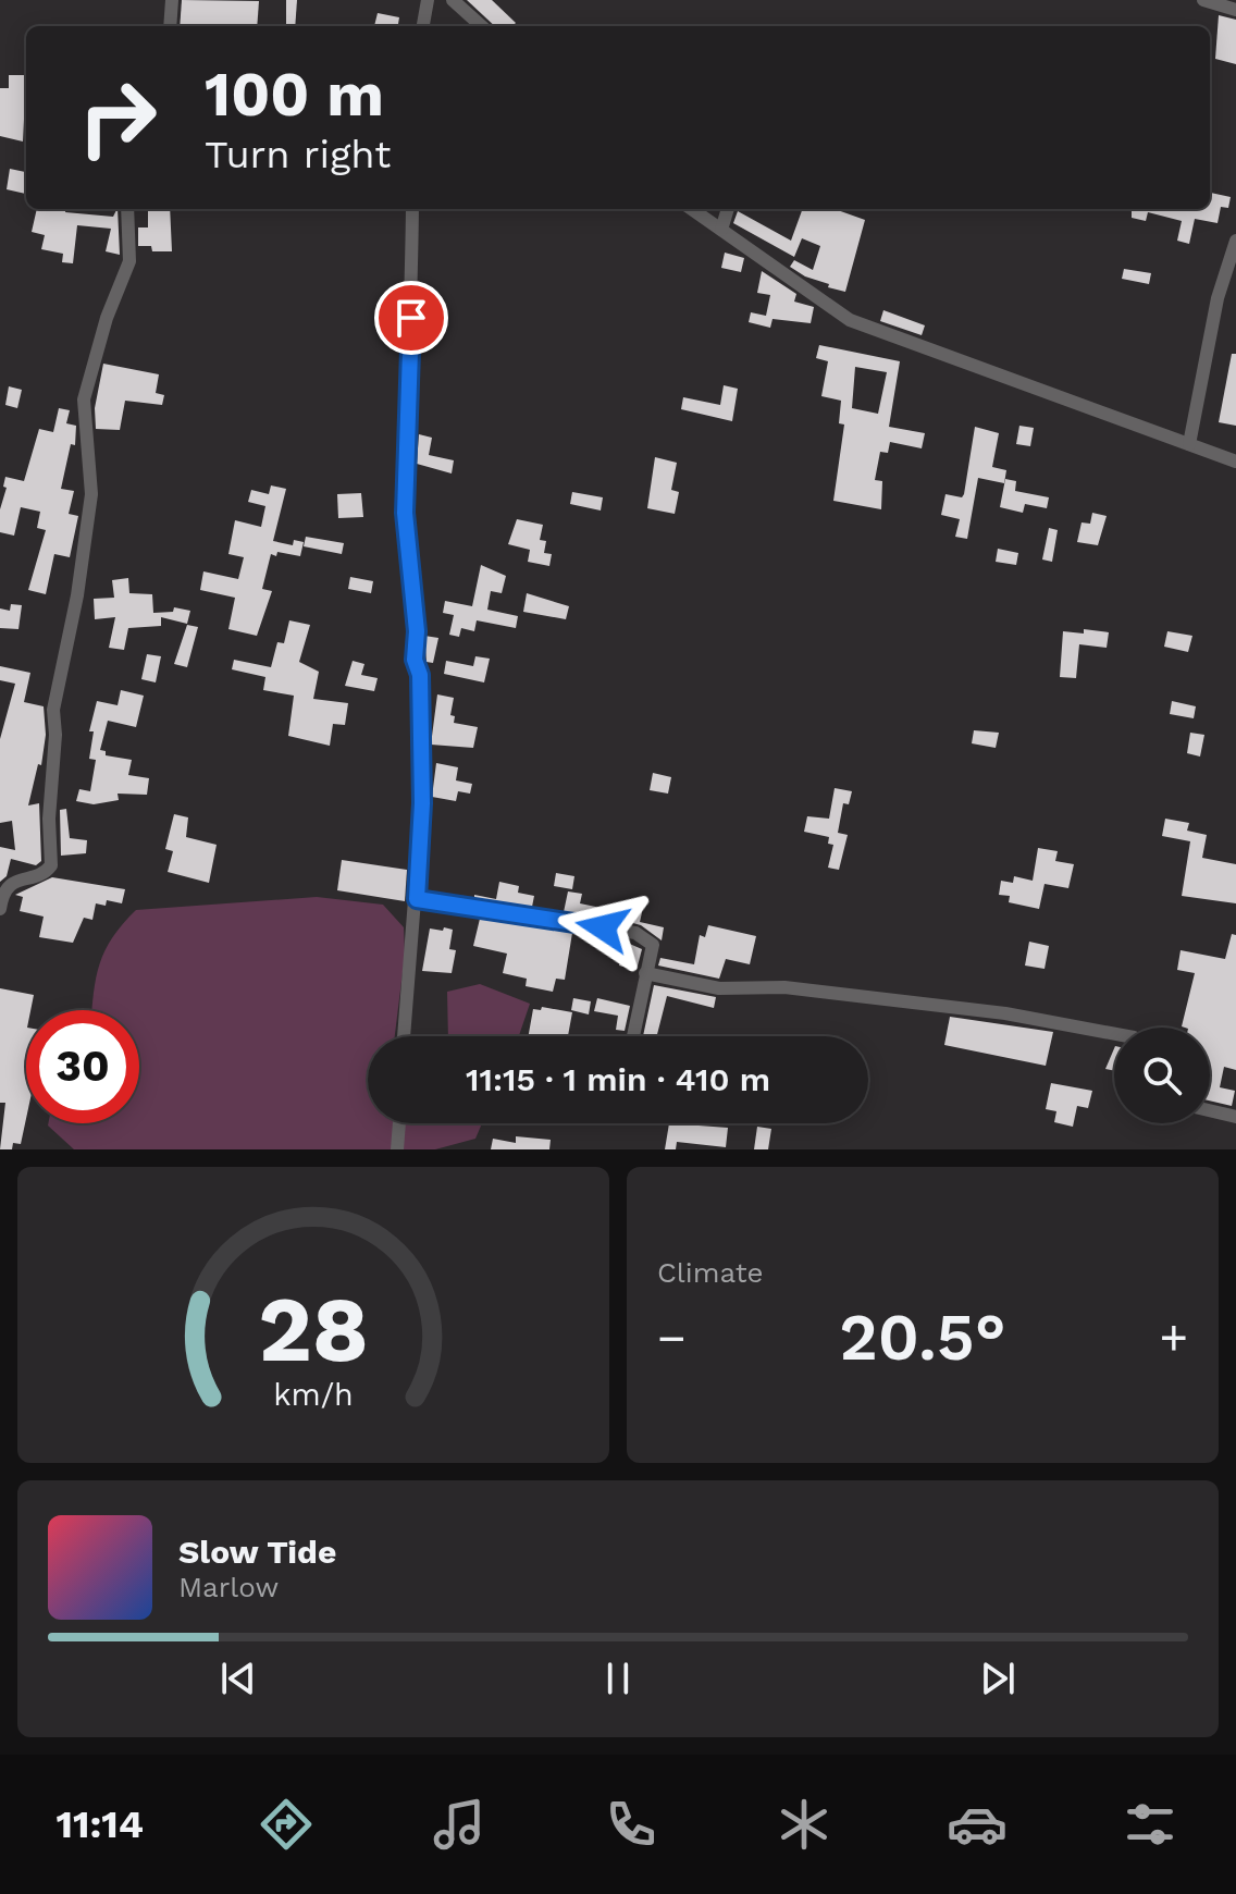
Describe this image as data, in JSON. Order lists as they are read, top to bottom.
{
  "page": {
    "turn": ["100 m", "Turn right"],
    "limit": "30",
    "trip": "11:15 · 1 min · 410 m",
    "tile": "Climate",
    "heat": ["−", "20.5°", "+"],
    "song": ["Slow Tide", "Marlow"],
    "tabs": "11:14",
    "gauge": ["28", "km/h"]
  }
}
